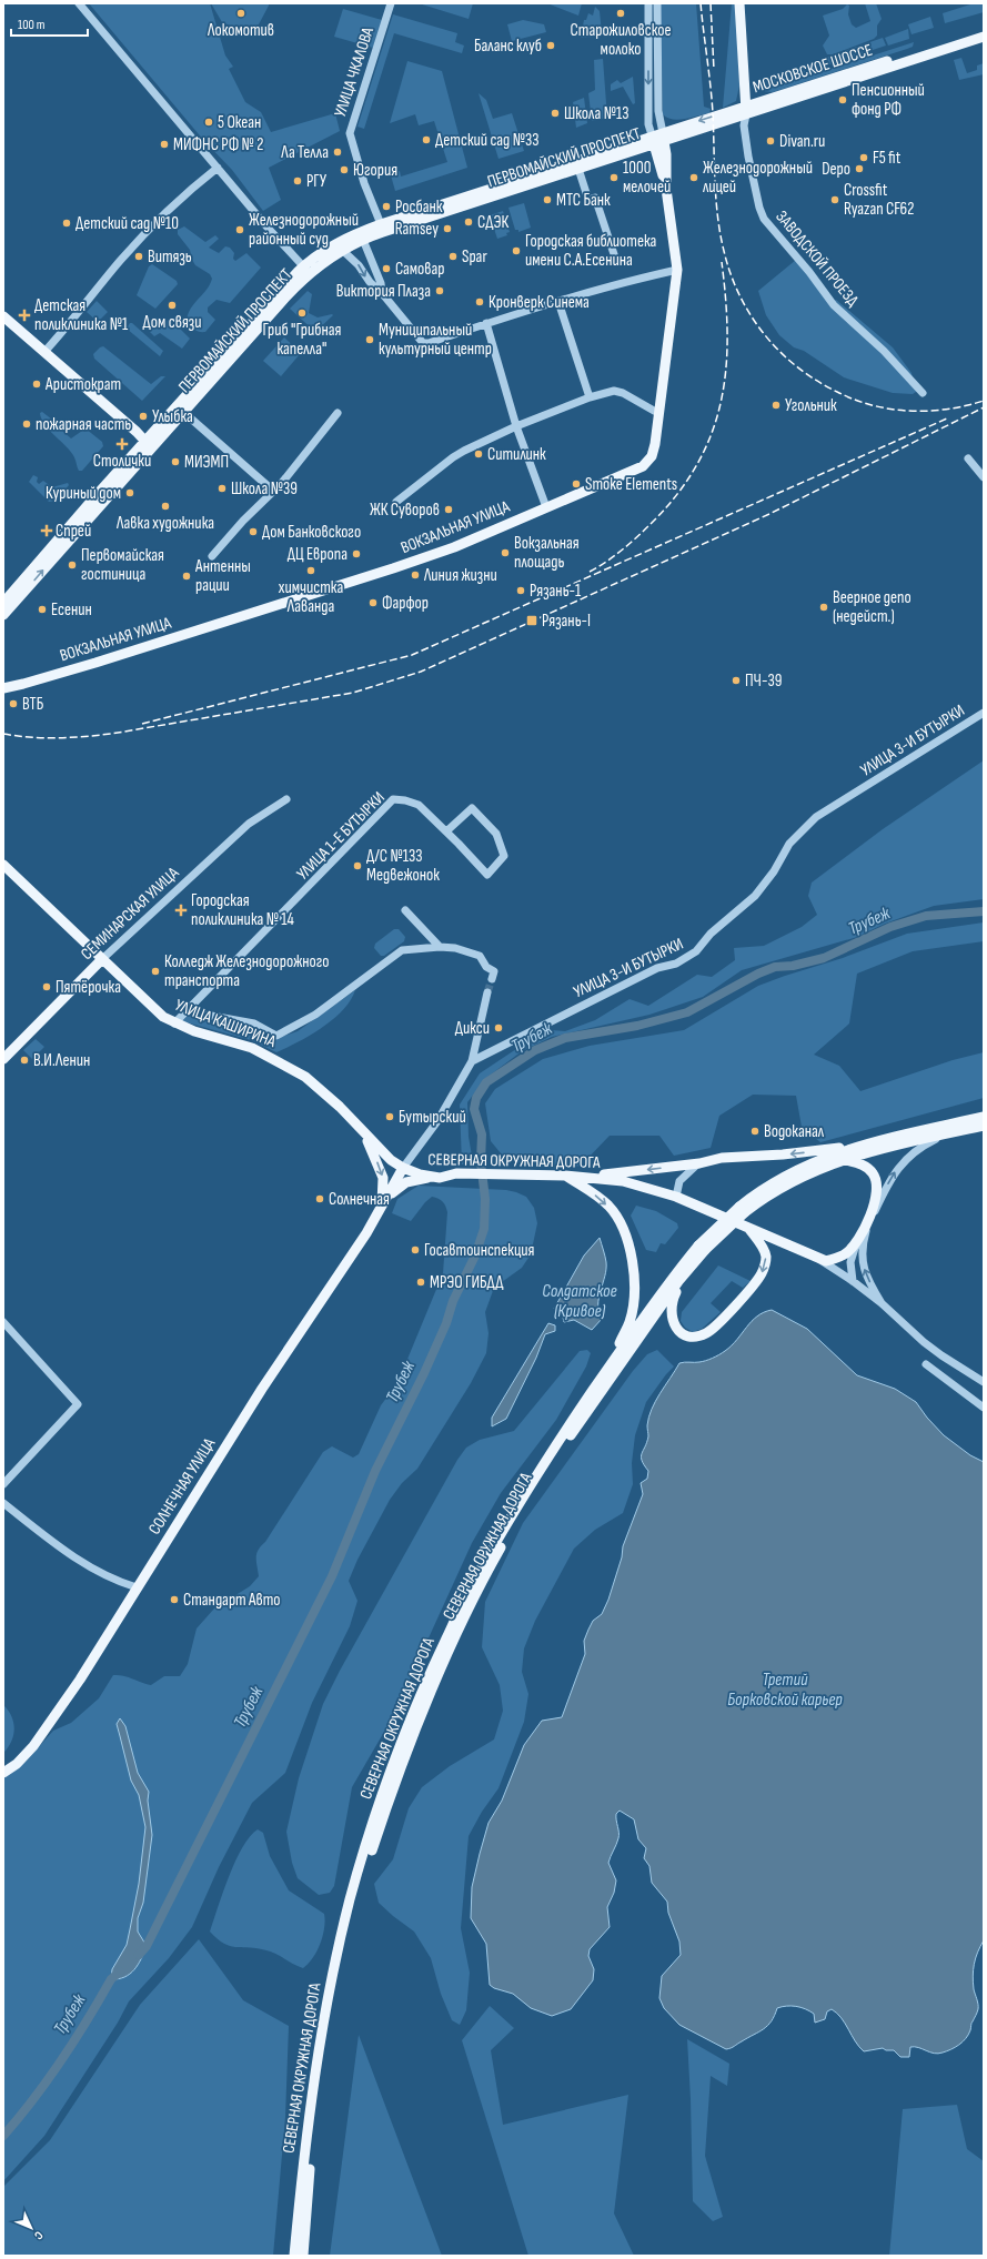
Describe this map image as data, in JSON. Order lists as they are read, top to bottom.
{
  "streets": {
    "main road": [
      "МОСКОВСКОЕ ШОССЕ",
      "ПЕРВОМАЙСКИЙ ПРОСПЕКТ",
      "ВОКЗАЛЬНАЯ УЛИЦА",
      "СЕМИНАРСКАЯ УЛИЦА",
      "УЛИЦА КАШИРИНА",
      "СЕВЕРНАЯ ОКРУЖНАЯ ДОРОГА",
      "СОЛНЕЧНАЯ УЛИЦА",
      "СЕВЕРНАЯ ОРУЖНАЯ ДОРОГА"
    ],
    "street": [
      "УЛИЦА ЧКАЛОВА",
      "ЗАВОДСКОЙ ПРОЕЗД",
      "УЛИЦА 3-И БУТЫРКИ",
      "УЛИЦА 1-Е БУТЫРКИ"
    ]
  },
  "crossings": [
    ["МОСКОВСКОЕ ШОССЕ", "ПЕРВОМАЙСКИЙ ПРОСПЕКТ"],
    ["МОСКОВСКОЕ ШОССЕ", "ЗАВОДСКОЙ ПРОЕЗД"],
    ["МОСКОВСКОЕ ШОССЕ", "ВОКЗАЛЬНАЯ УЛИЦА"],
    ["УЛИЦА ЧКАЛОВА", "ПЕРВОМАЙСКИЙ ПРОСПЕКТ"],
    ["ПЕРВОМАЙСКИЙ ПРОСПЕКТ", "ВОКЗАЛЬНАЯ УЛИЦА"],
    ["УЛИЦА 1-Е БУТЫРКИ", "УЛИЦА КАШИРИНА"],
    ["СЕМИНАРСКАЯ УЛИЦА", "УЛИЦА КАШИРИНА"],
    ["УЛИЦА КАШИРИНА", "СЕВЕРНАЯ ОКРУЖНАЯ ДОРОГА"],
    ["УЛИЦА КАШИРИНА", "СОЛНЕЧНАЯ УЛИЦА"],
    ["СЕВЕРНАЯ ОКРУЖНАЯ ДОРОГА", "СОЛНЕЧНАЯ УЛИЦА"],
    ["СЕВЕРНАЯ ОКРУЖНАЯ ДОРОГА", "СЕВЕРНАЯ ОРУЖНАЯ ДОРОГА"]
  ],
  "water": ["Трубеж", "Солдатское (Кривое)", "Третий Борковской карьер"],
  "places": {
    "other": [
      "Локомотив",
      "Старожиловское молоко",
      "Баланс клуб",
      "Пенсионный фонд РФ",
      "Школа №13",
      "5 Океан",
      "Детский сад №33",
      "Divan.ru",
      "МИФНС РФ № 2",
      "Ла Телла",
      "F5 fit",
      "Depo",
      "Югория",
      "1000 мелочей",
      "Железнодорожный лицей",
      "РГУ",
      "МТС Банк",
      "Crossfit Ryazan CF62",
      "Росбанк",
      "СДЭК",
      "Детский сад №10",
      "Ramsey",
      "Железнодорожный районный суд",
      "Городская библиотека имени С.А.Есенина",
      "Витязь",
      "Spar",
      "Самовар",
      "Виктория Плаза",
      "Кронверк Синема",
      "Дом связи",
      "Гриб \"Грибная капелла\"",
      "Муниципальный культурный центр",
      "Аристократ",
      "Угольник",
      "Улыбка",
      "пожарная часть",
      "Ситилинк",
      "МИЭМП",
      "Smoke Elements",
      "Школа №39",
      "Куриный дом",
      "Лавка художника",
      "ЖК Суворов",
      "Дом Банковского",
      "Вокзальная площадь",
      "ДЦ Европа",
      "Первомайская гостиница",
      "химчистка Лаванда",
      "Линия жизни",
      "Антенны рации",
      "Рязань-1",
      "Фарфор",
      "Веерное депо (недейст.)",
      "Есенин",
      "ПЧ-39",
      "ВТБ",
      "Д/С №133 Медвежонок",
      "Колледж Железнодорожного транспорта",
      "Пятёрочка",
      "Дикси",
      "В.И.Ленин",
      "Бутырский",
      "Водоканал",
      "Солнечная",
      "Госавтоинспекция",
      "МРЭО ГИБДД",
      "Стандарт Авто"
    ],
    "health": [
      "Детская поликлиника №1",
      "Столички",
      "Спрей",
      "Городская поликлиника № 14"
    ],
    "transit": ["Рязань-I"]
  },
  "scale_bar": "100 m",
  "north": "bottom right"
}
